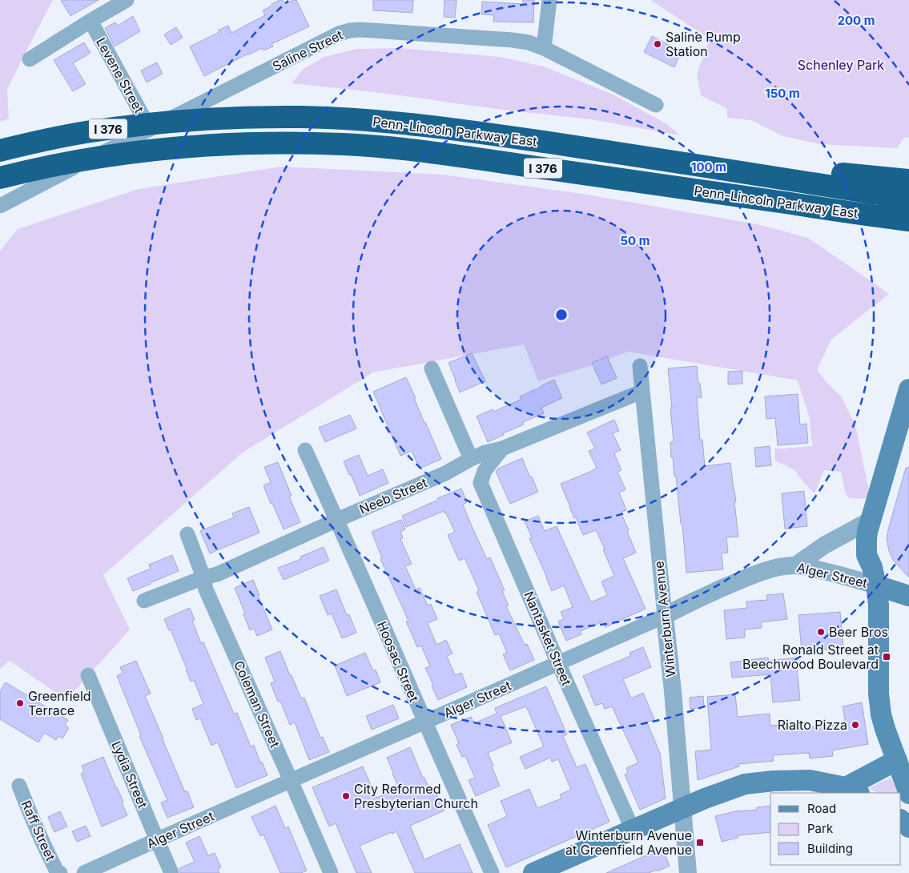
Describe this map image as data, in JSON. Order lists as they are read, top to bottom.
{
  "streets": {
    "highway": ["I 376", "Penn-Lincoln Parkway East"],
    "street": [
      "Saline Street",
      "Levene Street",
      "Neeb Street",
      "Alger Street",
      "Winterburn Avenue",
      "Nantasket Street",
      "Hoosac Street",
      "Coleman Street",
      "Lydia Street",
      "Raff Street"
    ]
  },
  "crossings": [
    ["Saline Street", "Levene Street"],
    ["Neeb Street", "Winterburn Avenue"],
    ["Neeb Street", "Nantasket Street"],
    ["Neeb Street", "Hoosac Street"],
    ["Neeb Street", "Coleman Street"],
    ["Alger Street", "Winterburn Avenue"],
    ["Alger Street", "Nantasket Street"],
    ["Alger Street", "Hoosac Street"],
    ["Alger Street", "Coleman Street"],
    ["Alger Street", "Lydia Street"]
  ],
  "parks": ["Schenley Park"],
  "places": {
    "other": [
      "Saline Pump Station",
      "Beer Bros",
      "Greenfield Terrace",
      "Rialto Pizza",
      "City Reformed Presbyterian Church"
    ],
    "transit": ["Ronald Street at Beechwood Boulevard", "Winterburn Avenue at Greenfield Avenue"]
  },
  "legend": ["Road", "Park", "Building"],
  "rings": [
    "200 m",
    "150 m",
    "100 m",
    "50 m"
  ]
}
